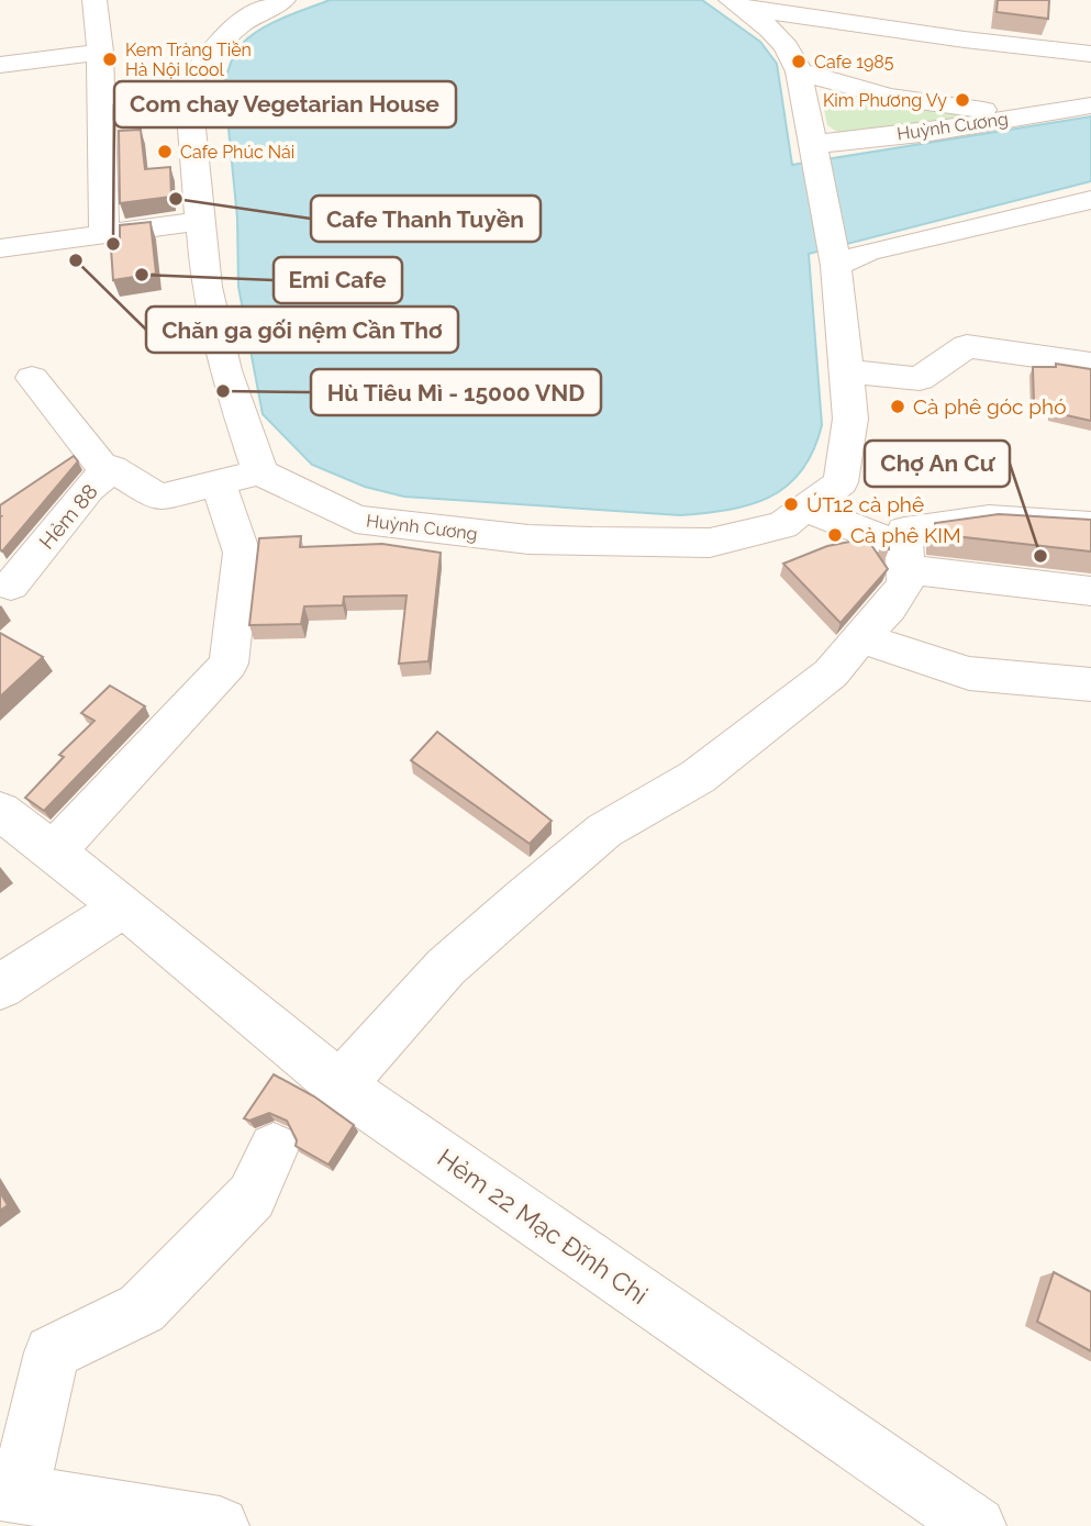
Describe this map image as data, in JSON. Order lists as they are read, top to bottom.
{
  "streets": {
    "street": ["Huỳnh Cương", "Hẻm 88", "Hẻm 22 Mạc Đĩnh Chi"]
  },
  "places": [
    "Kem Tràng Tiền Hà Nội Icool",
    "Cafe 1985",
    "Kim Phương Vy",
    "Cafe Phúc Nái",
    "Cafe Thanh Tuyền",
    "Com chay Vegetarian House",
    "Chăn ga gối nệm Cần Thơ",
    "Emi Cafe",
    "Hù Tiêu Mì - 15000 VND",
    "Cà phê góc phó",
    "ÚT12 cà phê",
    "Cà phê KIM",
    "Chợ An Cư"
  ]
}
